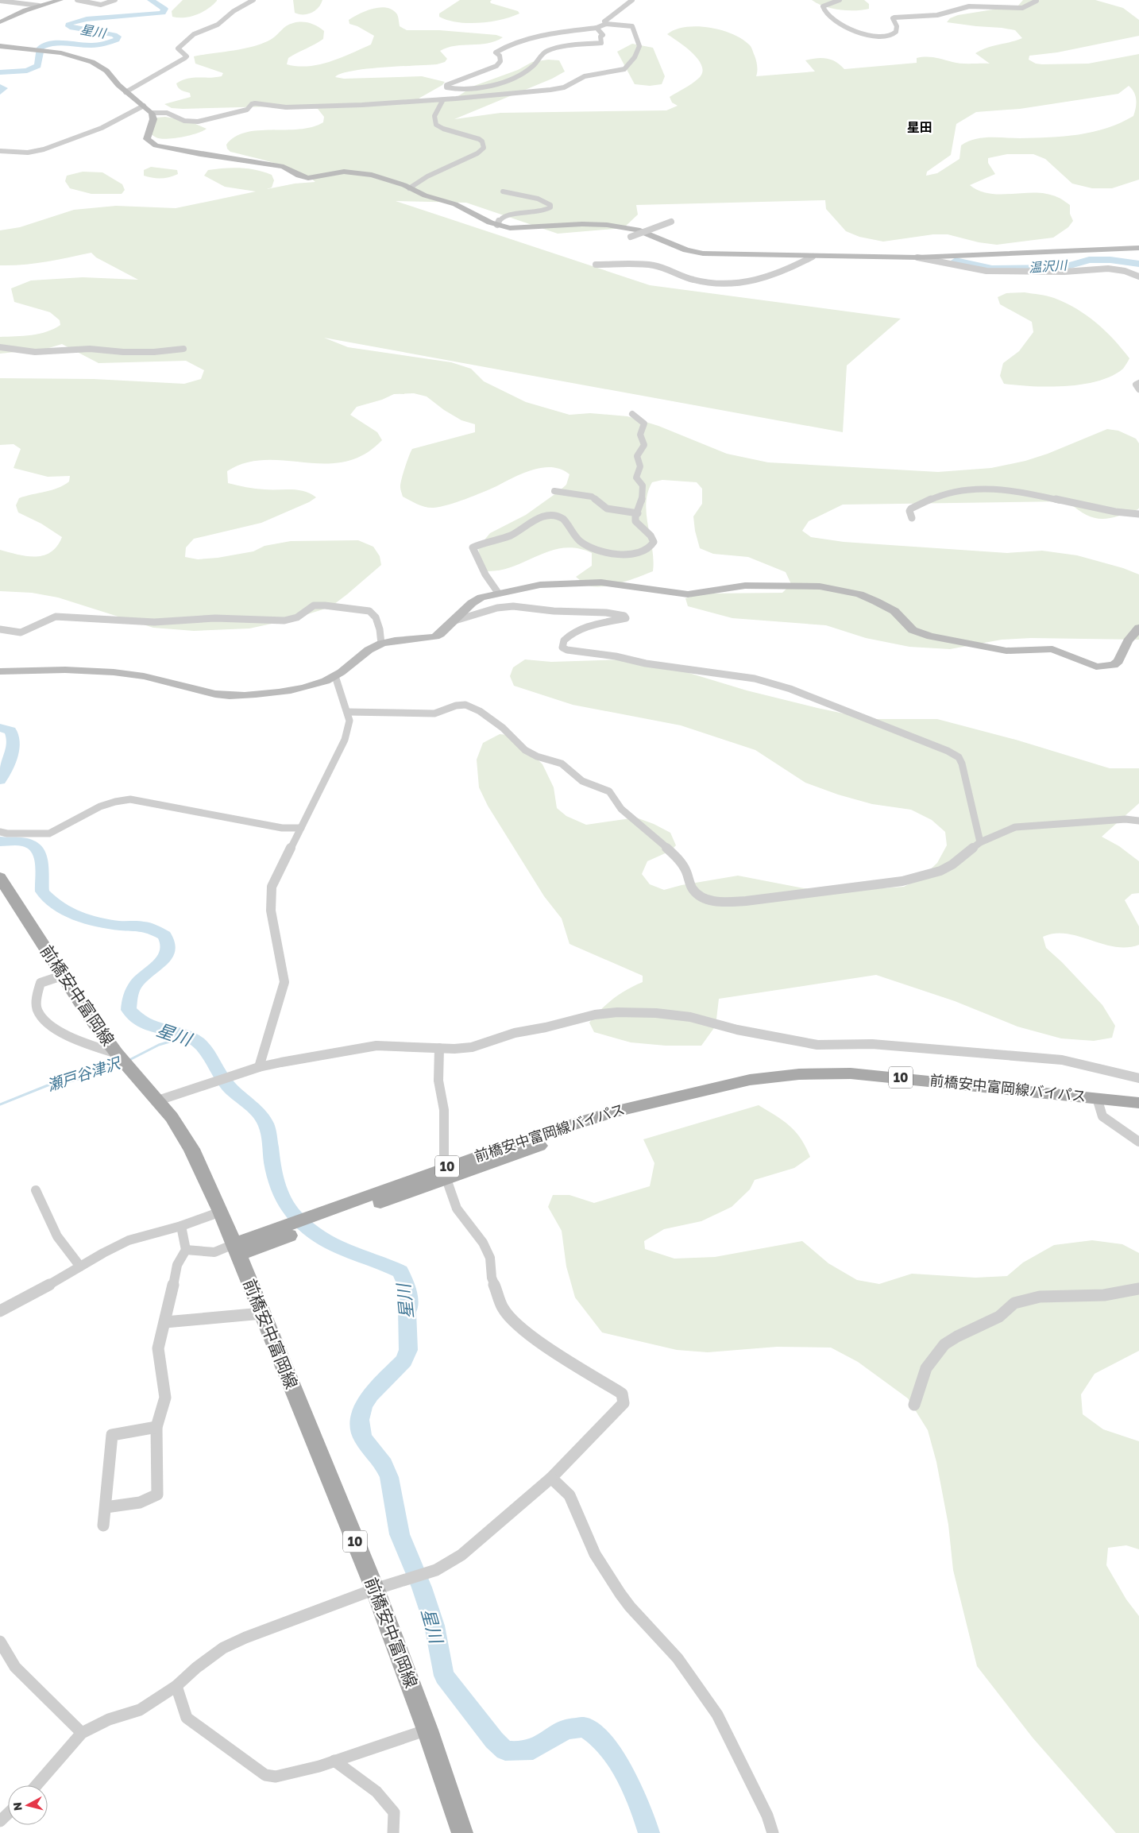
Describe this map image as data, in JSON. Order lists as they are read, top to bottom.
{
  "streets": {
    "main road": ["前橋安中富岡線", "10", "前橋安中富岡線バイパス"]
  },
  "crossings": [
    ["前橋安中富岡線", "前橋安中富岡線バイパス"]
  ],
  "districts": ["星田"],
  "water": ["星川", "温沢川", "瀬戸谷津沢"],
  "north": "left"
}
